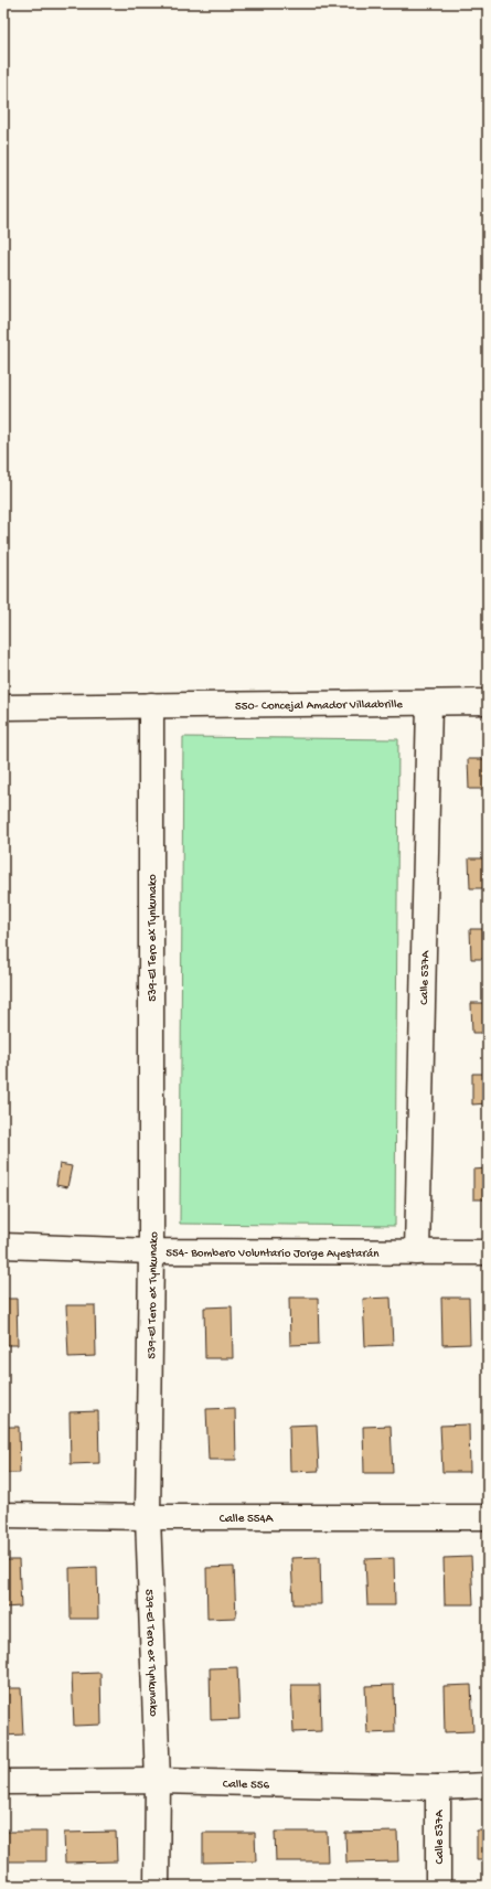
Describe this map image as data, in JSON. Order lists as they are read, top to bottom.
{
  "streets": {
    "street": [
      "550- Concejal Amador Villaabrille",
      "539-El Tero ex Tynkunako",
      "Calle 537A",
      "554- Bombero Voluntario Jorge Ayestarán",
      "Calle 554A",
      "Calle 556"
    ]
  },
  "crossings": [
    ["550- Concejal Amador Villaabrille", "539-El Tero ex Tynkunako"],
    ["550- Concejal Amador Villaabrille", "Calle 537A"],
    ["539-El Tero ex Tynkunako", "554- Bombero Voluntario Jorge Ayestarán"],
    ["539-El Tero ex Tynkunako", "Calle 554A"],
    ["539-El Tero ex Tynkunako", "Calle 556"],
    ["Calle 537A", "554- Bombero Voluntario Jorge Ayestarán"],
    ["Calle 537A", "Calle 556"]
  ]
}
